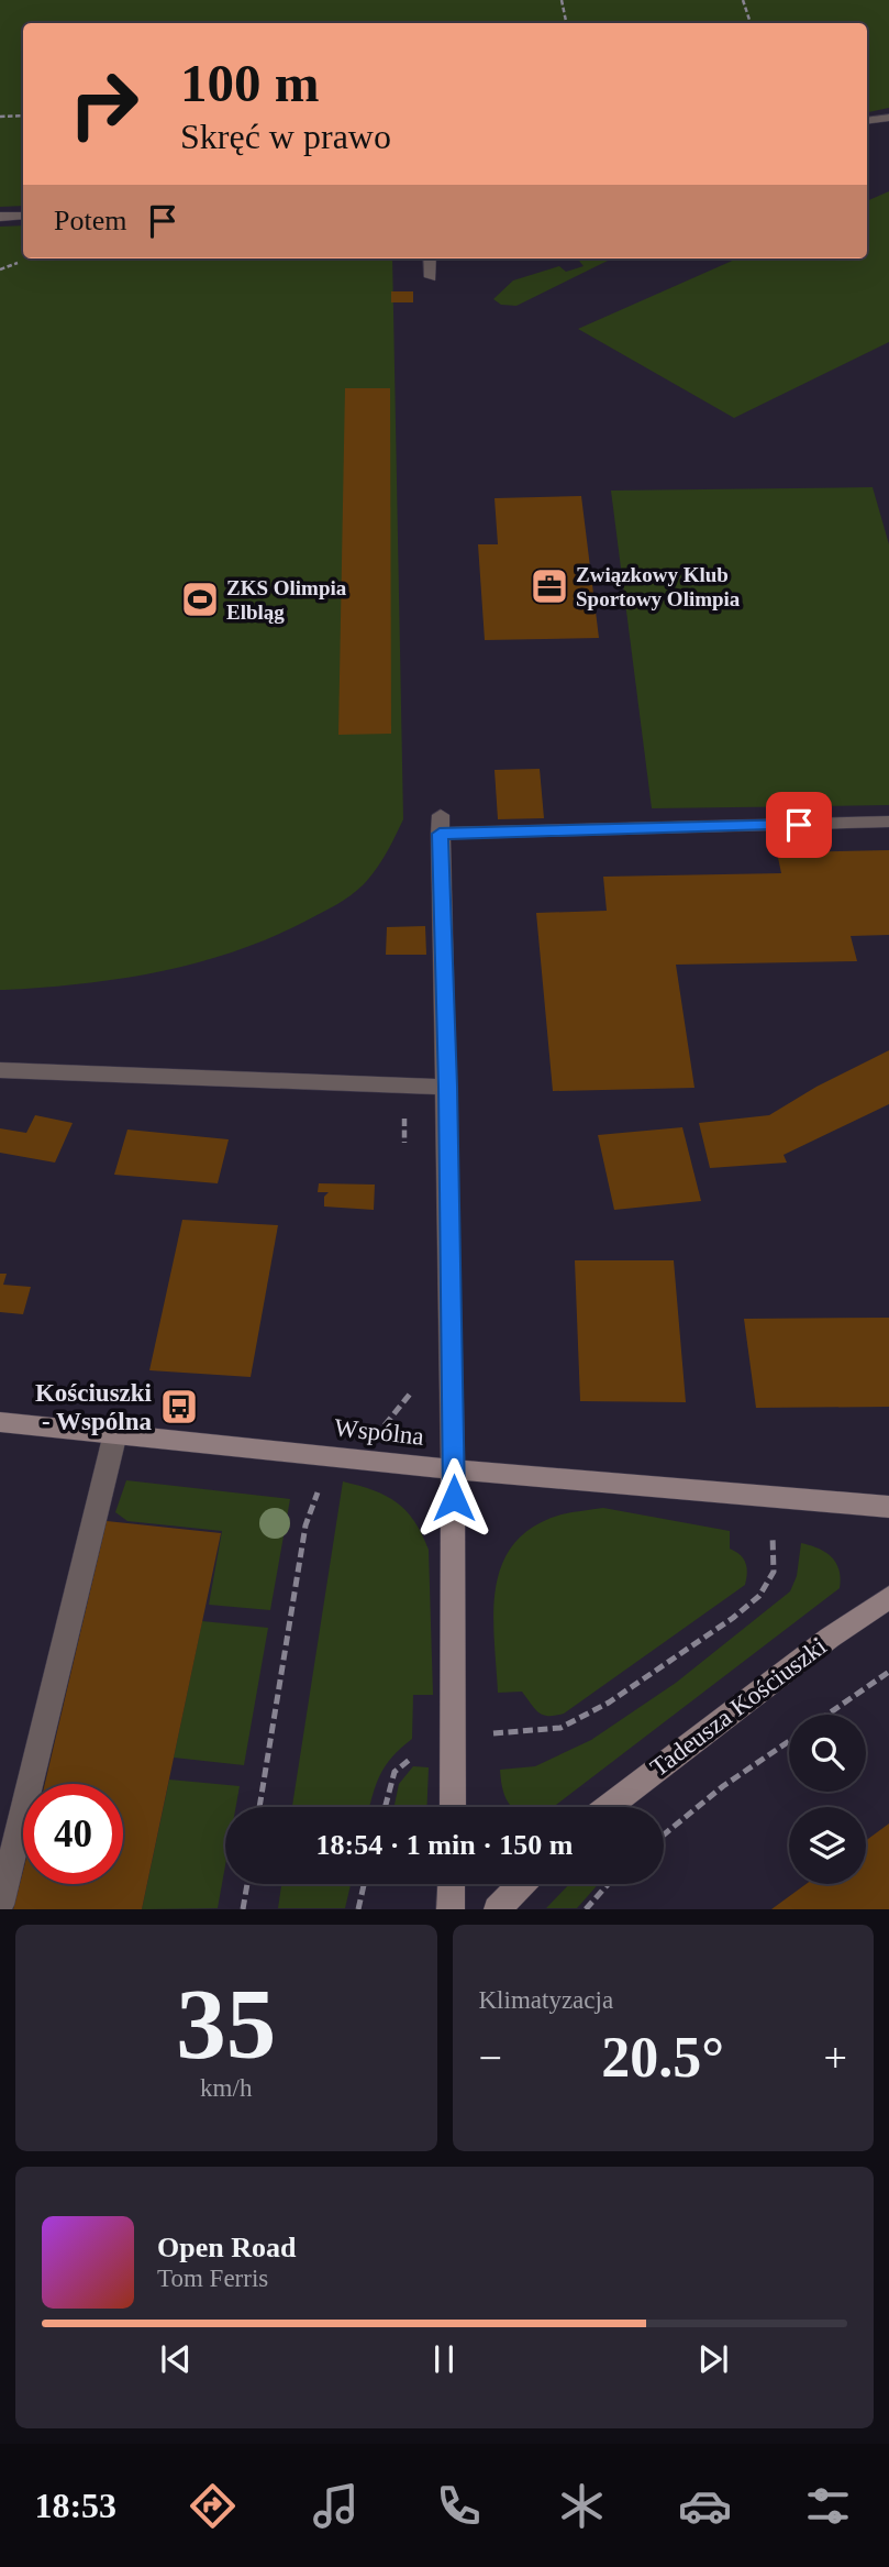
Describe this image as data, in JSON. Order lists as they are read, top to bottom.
{
  "streets": {
    "street": ["Wspólna", "Tadeusza Kościuszki"]
  },
  "places": {
    "office": ["Związkowy Klub Sportowy Olimpia"],
    "sports": ["ZKS Olimpia Elbląg"],
    "bus stop": ["Kościuszki - Wspólna"]
  },
  "page": {
    "turn": ["100 m", "Skręć w prawo"],
    "then": "Potem",
    "limit": "40",
    "trip": "18:54 · 1 min · 150 m",
    "tile": [
      ["35", "km/h"],
      "Klimatyzacja"
    ],
    "heat": ["−", "20.5°", "+"],
    "song": ["Open Road", "Tom Ferris"],
    "tabs": "18:53"
  }
}
